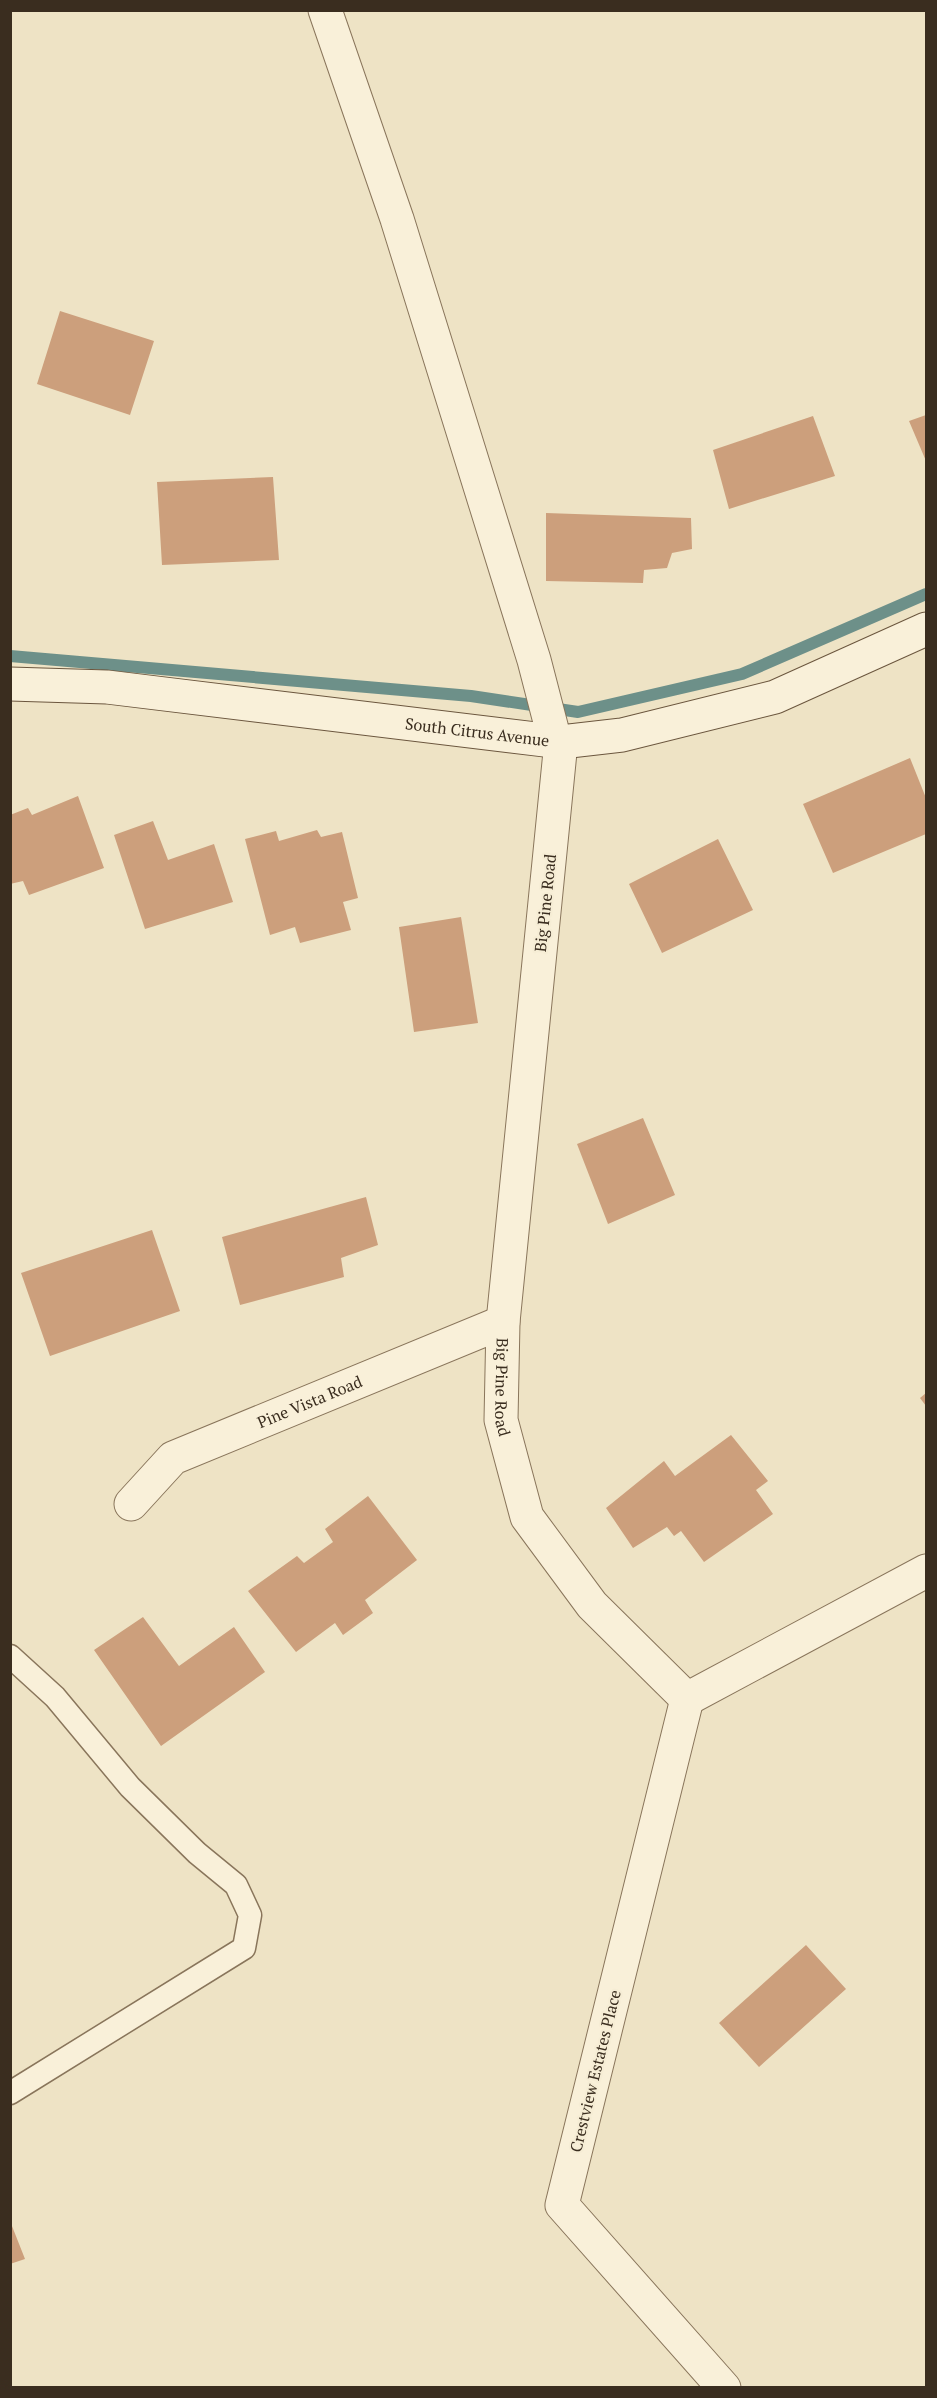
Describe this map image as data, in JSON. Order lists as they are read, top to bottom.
{
  "streets": {
    "street": [
      "South Citrus Avenue",
      "Big Pine Road",
      "Pine Vista Road",
      "Crestview Estates Place"
    ]
  },
  "crossings": [
    ["South Citrus Avenue", "Big Pine Road"],
    ["Big Pine Road", "Pine Vista Road"],
    ["Big Pine Road", "Crestview Estates Place"]
  ]
}
